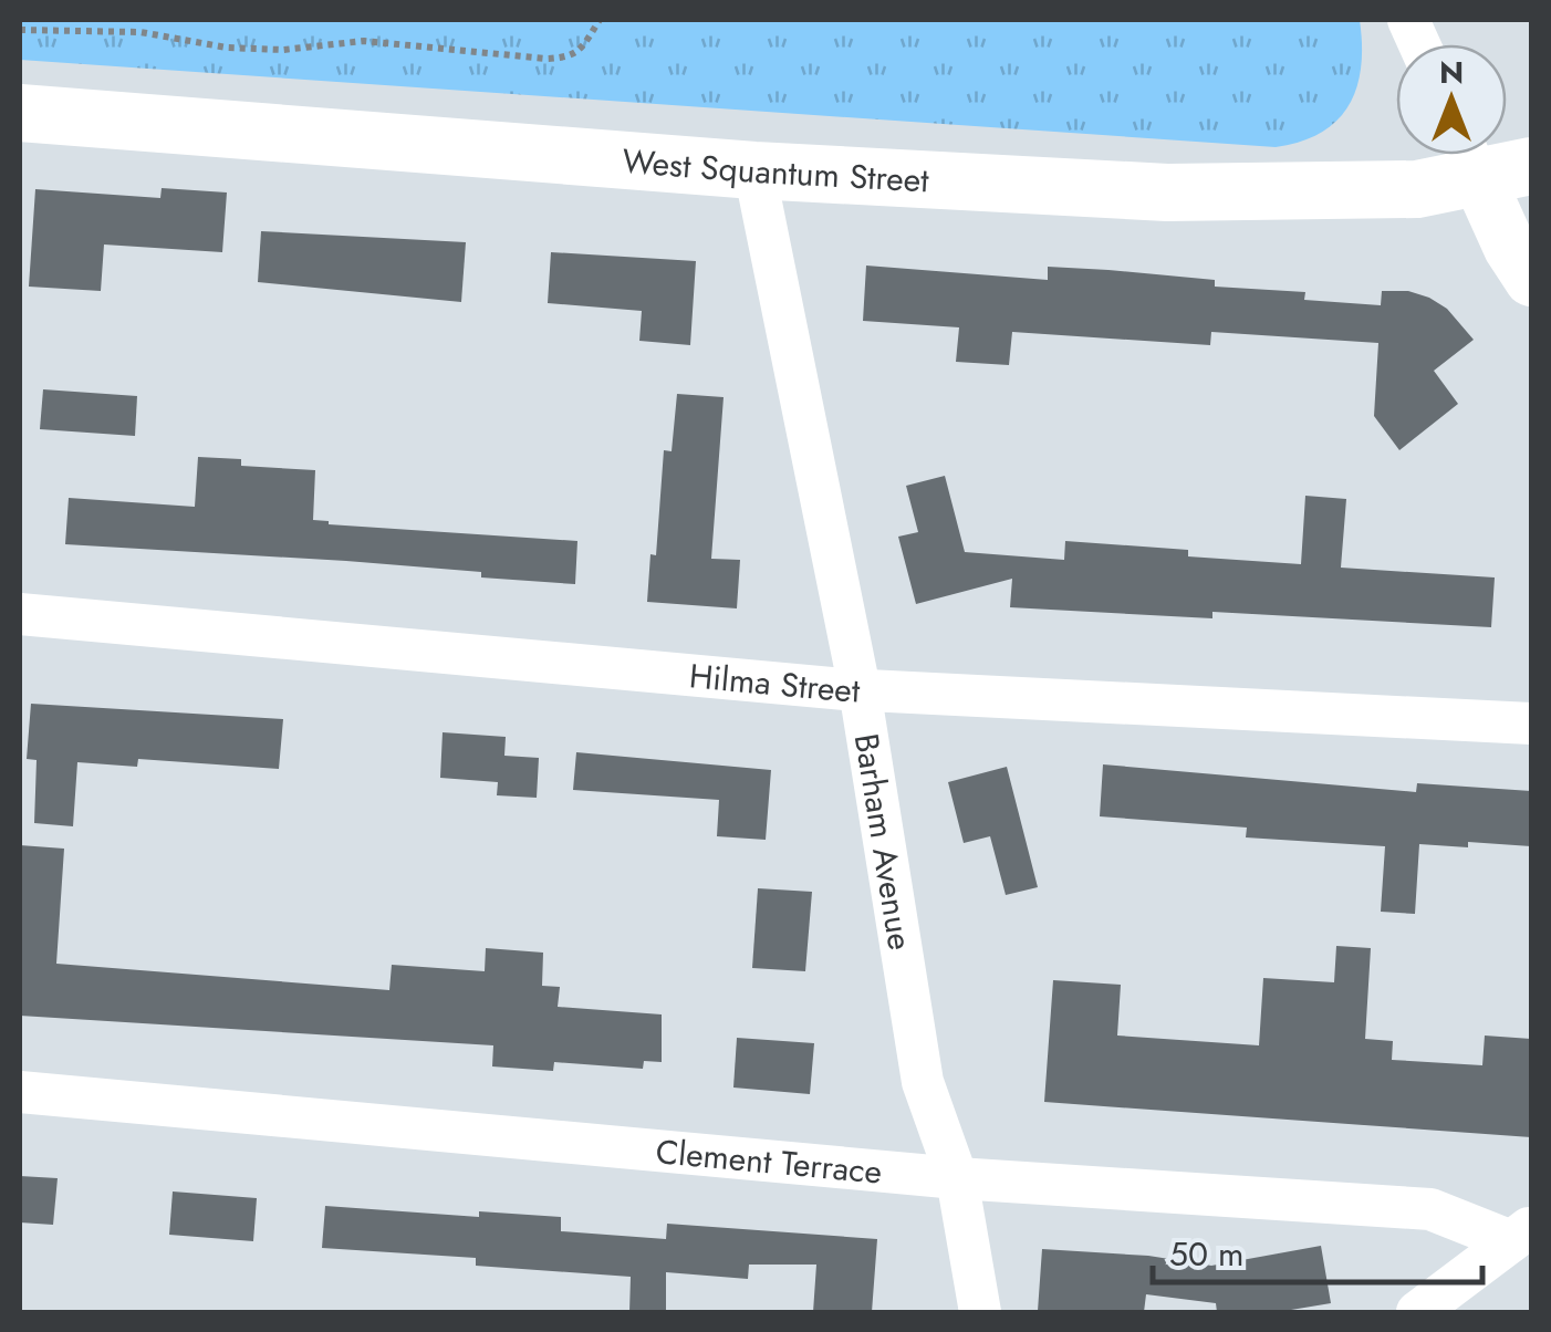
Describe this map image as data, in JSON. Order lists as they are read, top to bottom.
{
  "streets": {
    "main road": ["West Squantum Street"],
    "street": ["Hilma Street", "Barham Avenue", "Clement Terrace"]
  },
  "crossings": [
    ["West Squantum Street", "Barham Avenue"],
    ["Hilma Street", "Barham Avenue"],
    ["Barham Avenue", "Clement Terrace"]
  ],
  "scale_bar": "50 m",
  "north": "top"
}
